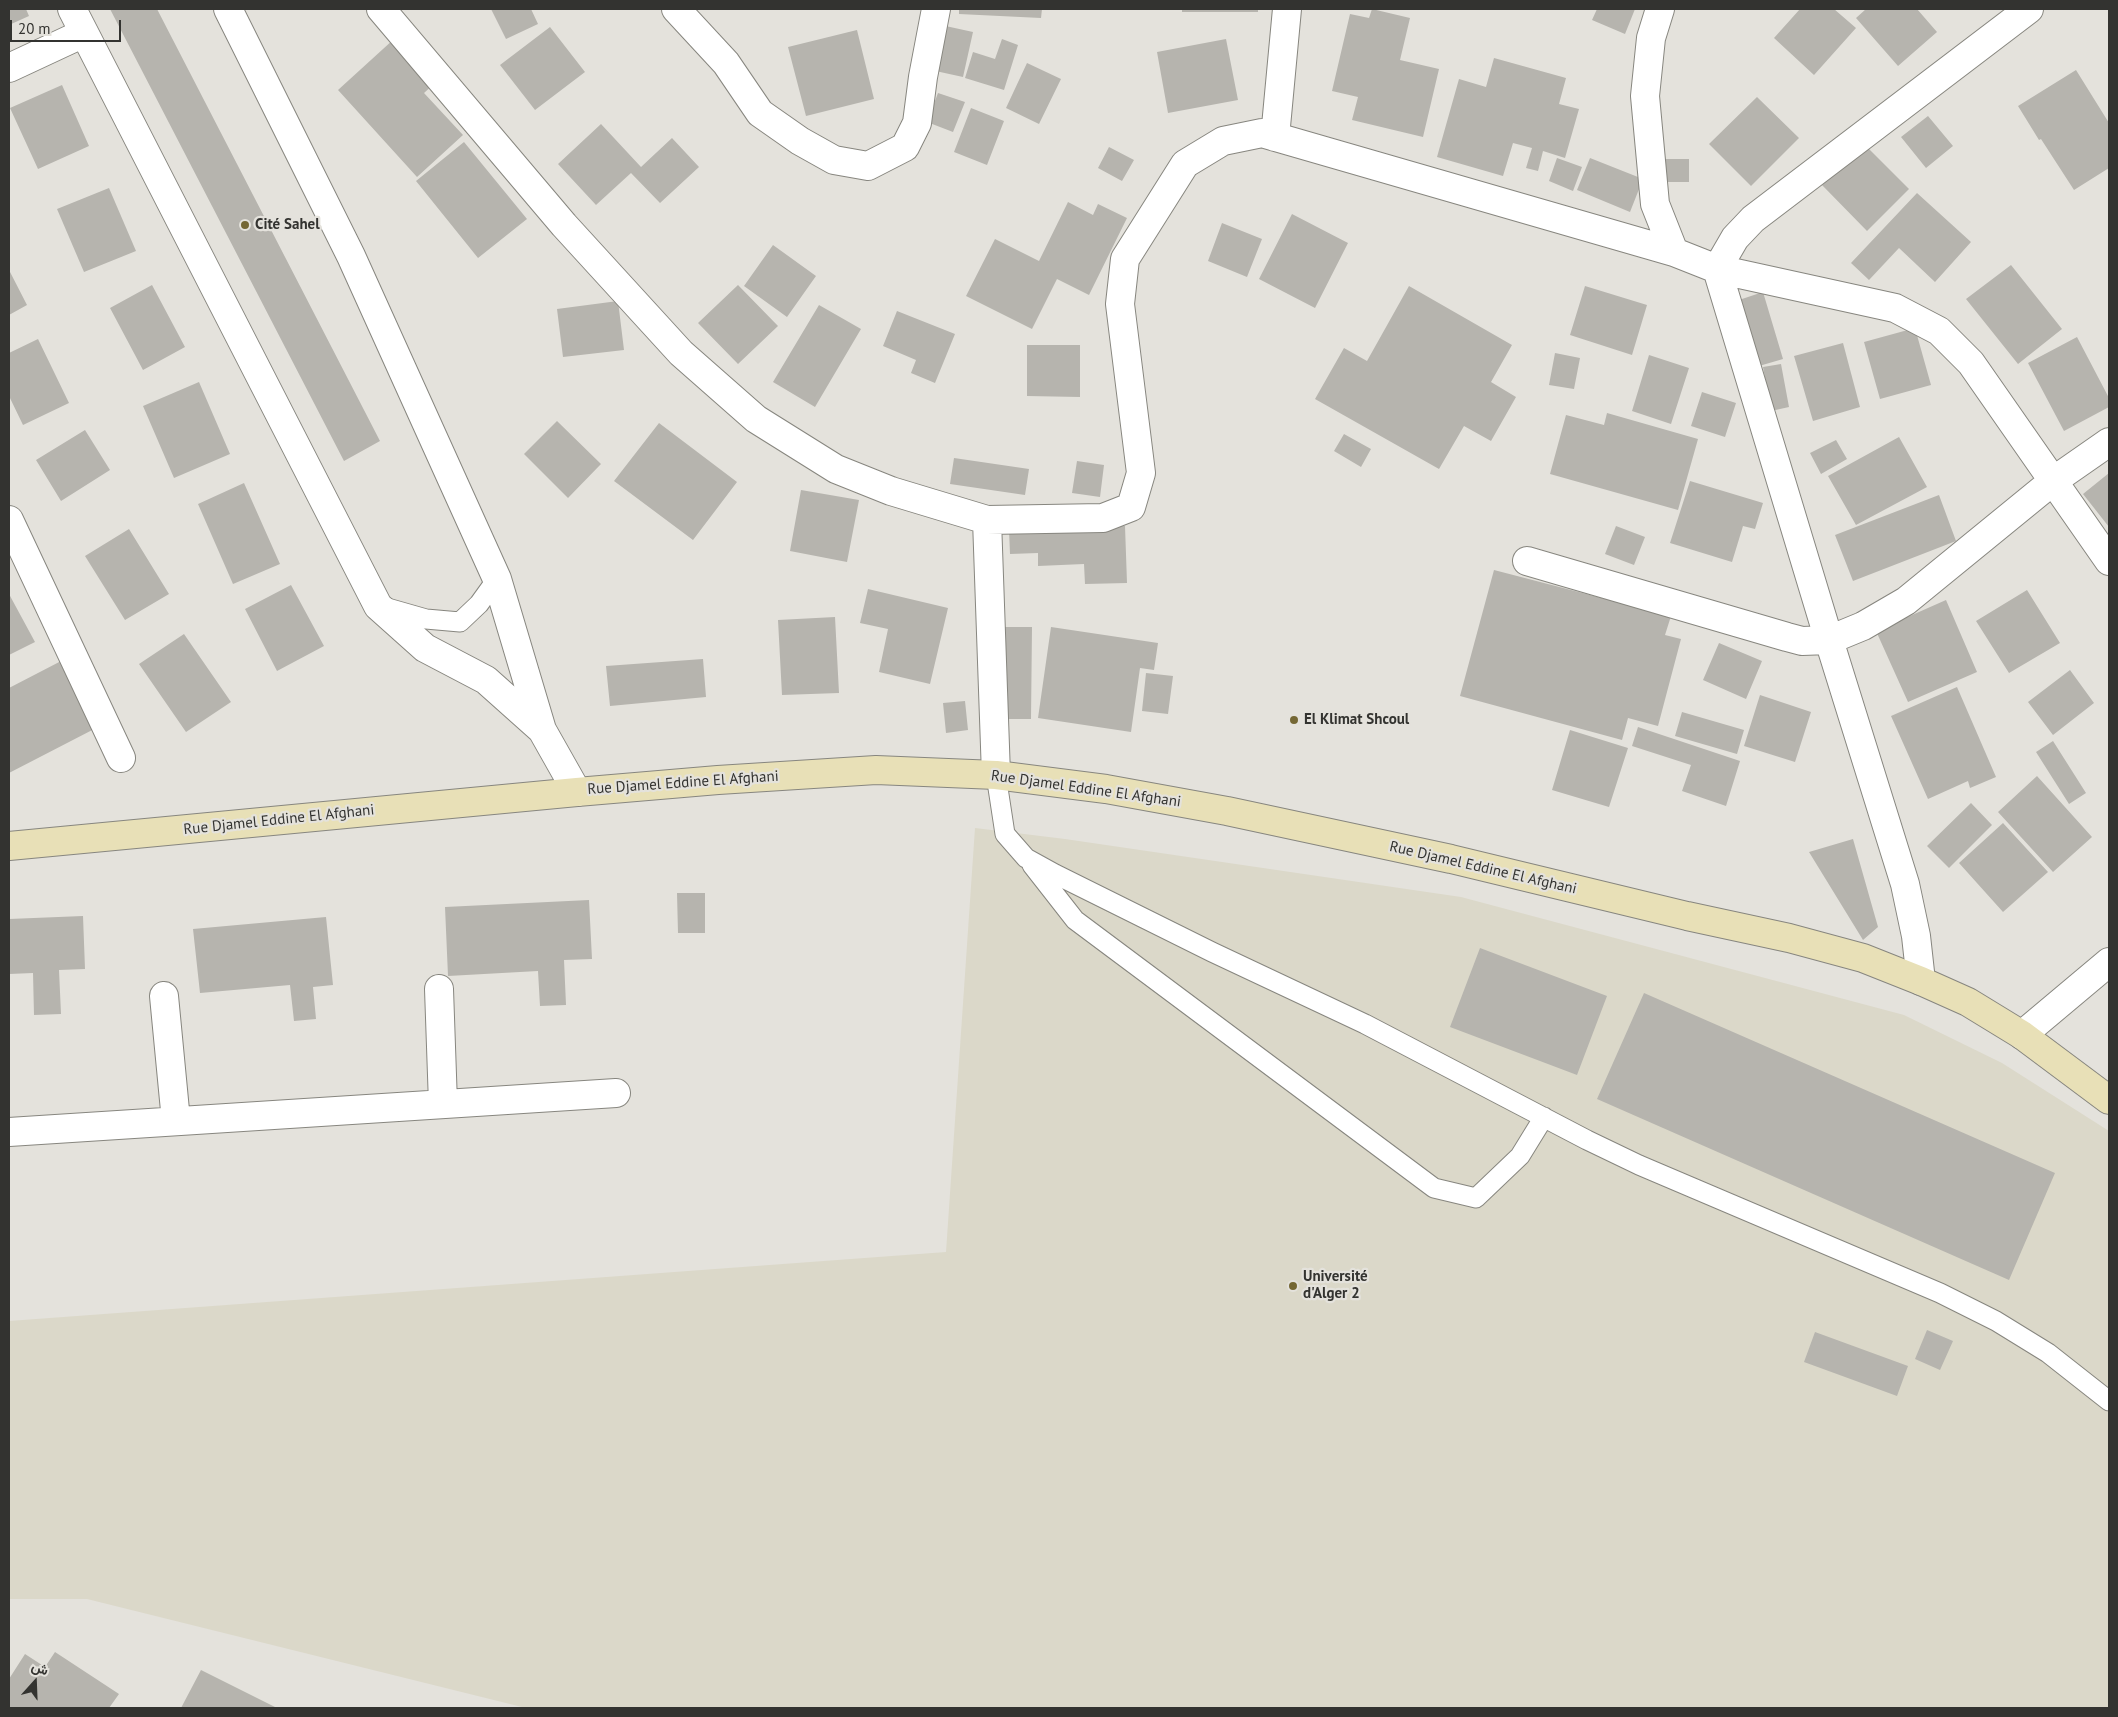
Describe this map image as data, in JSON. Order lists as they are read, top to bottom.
{
  "streets": {
    "main road": ["Rue Djamel Eddine El Afghani"]
  },
  "places": ["Cité Sahel", "El Klimat Shcoul", "Université d'Alger 2"],
  "scale_bar": "20 m",
  "north": "top"
}
